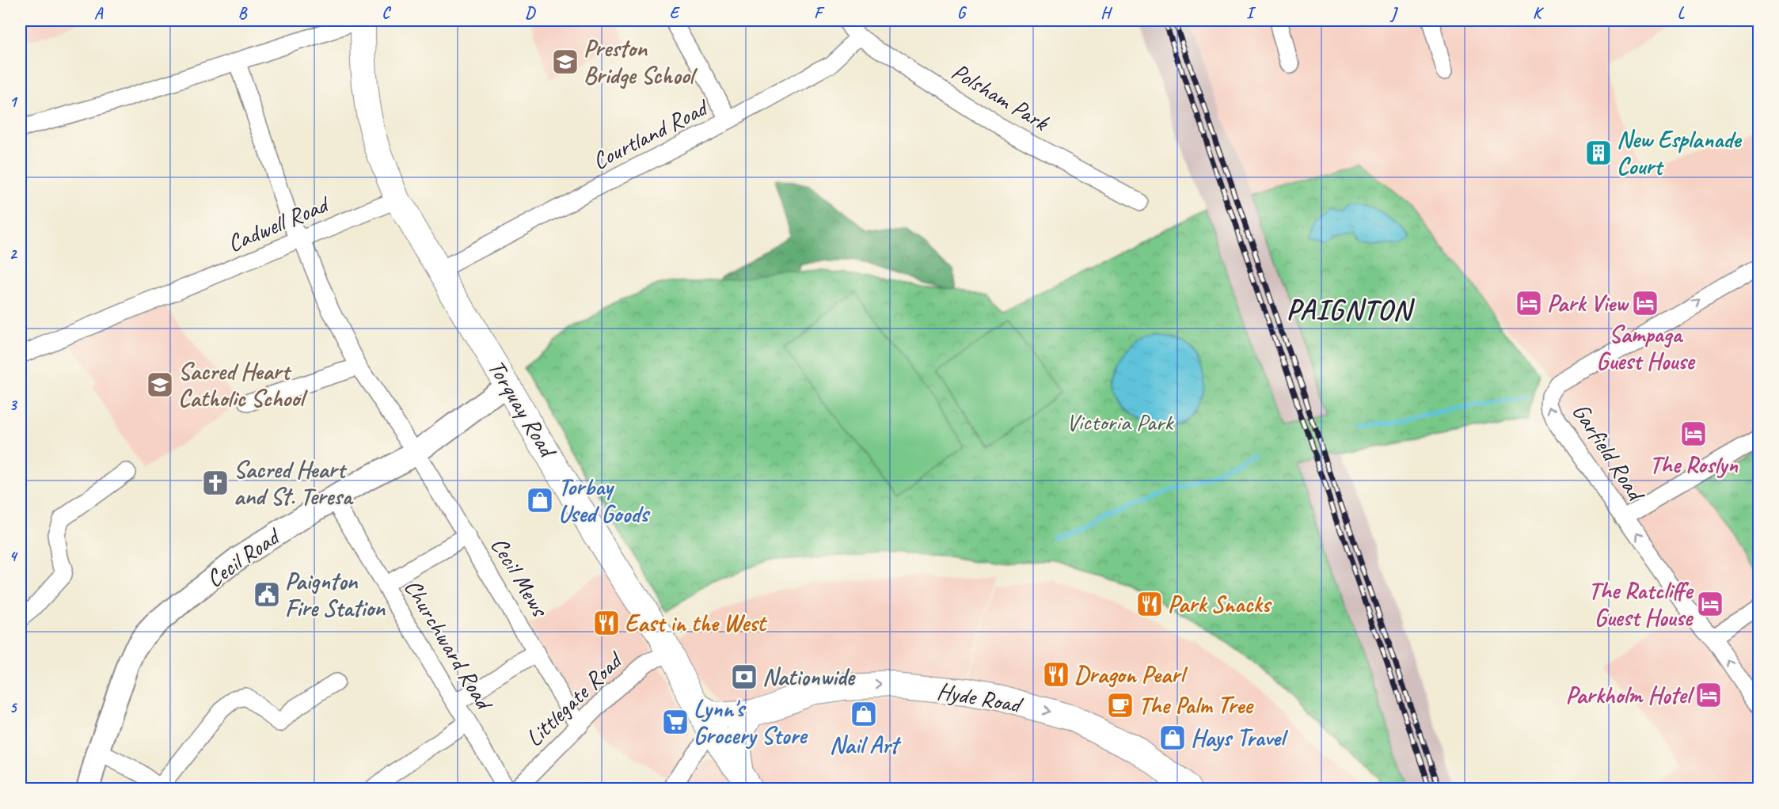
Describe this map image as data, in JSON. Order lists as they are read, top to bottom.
{
  "streets": {
    "main road": ["Torquay Road", "Cecil Road", "Hyde Road"],
    "street": [
      "Polsham Park",
      "Courtland Road",
      "Cadwell Road",
      "Garfield Road",
      "Cecil Mews",
      "Churchward Road",
      "Littlegate Road"
    ]
  },
  "crossings": [
    ["Polsham Park", "Courtland Road"],
    ["Courtland Road", "Torquay Road"],
    ["Cadwell Road", "Torquay Road"],
    ["Cadwell Road", "Cecil Mews"],
    ["Torquay Road", "Cecil Road"],
    ["Torquay Road", "Hyde Road"],
    ["Torquay Road", "Littlegate Road"],
    ["Cecil Road", "Cecil Mews"],
    ["Cecil Road", "Churchward Road"],
    ["Cecil Mews", "Littlegate Road"]
  ],
  "one_way": ["Hyde Road"],
  "districts": ["PAIGNTON"],
  "parks": ["Victoria Park"],
  "places": {
    "school or university": ["Preston Bridge School", "Sacred Heart Catholic School"],
    "building": ["New Esplanade Court"],
    "hotel": [
      "Park View",
      "Sampaga Guest House",
      "The Roslyn",
      "The Ratcliffe Guest House",
      "Parkholm Hotel"
    ],
    "church": ["Sacred Heart and St. Teresa"],
    "shop": ["Torbay Used Goods", "Nail Art", "Hays Travel"],
    "public building": ["Paignton Fire Station"],
    "restaurant": ["Park Snacks", "East in the West", "Dragon Pearl"],
    "bank": ["Nationwide"],
    "cafe": ["The Palm Tree"],
    "supermarket": ["Lynn's Grocery Store"]
  },
  "grid": {
    "columns": [
      "A",
      "B",
      "C",
      "D",
      "E",
      "F",
      "G",
      "H",
      "I",
      "J",
      "K",
      "L"
    ],
    "rows": [
      "1",
      "2",
      "3",
      "4",
      "5"
    ]
  }
}
